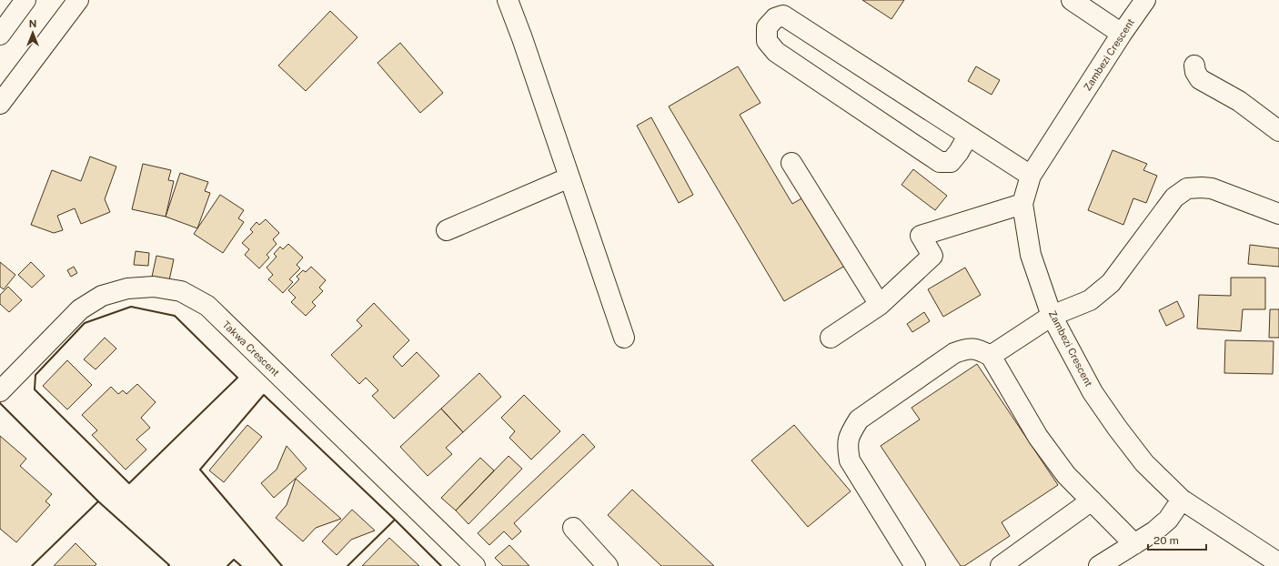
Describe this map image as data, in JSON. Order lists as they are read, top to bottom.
{
  "streets": {
    "street": ["Zambezi Crescent", "Takwa Crescent"]
  },
  "scale_bar": "20 m",
  "north": "top"
}
